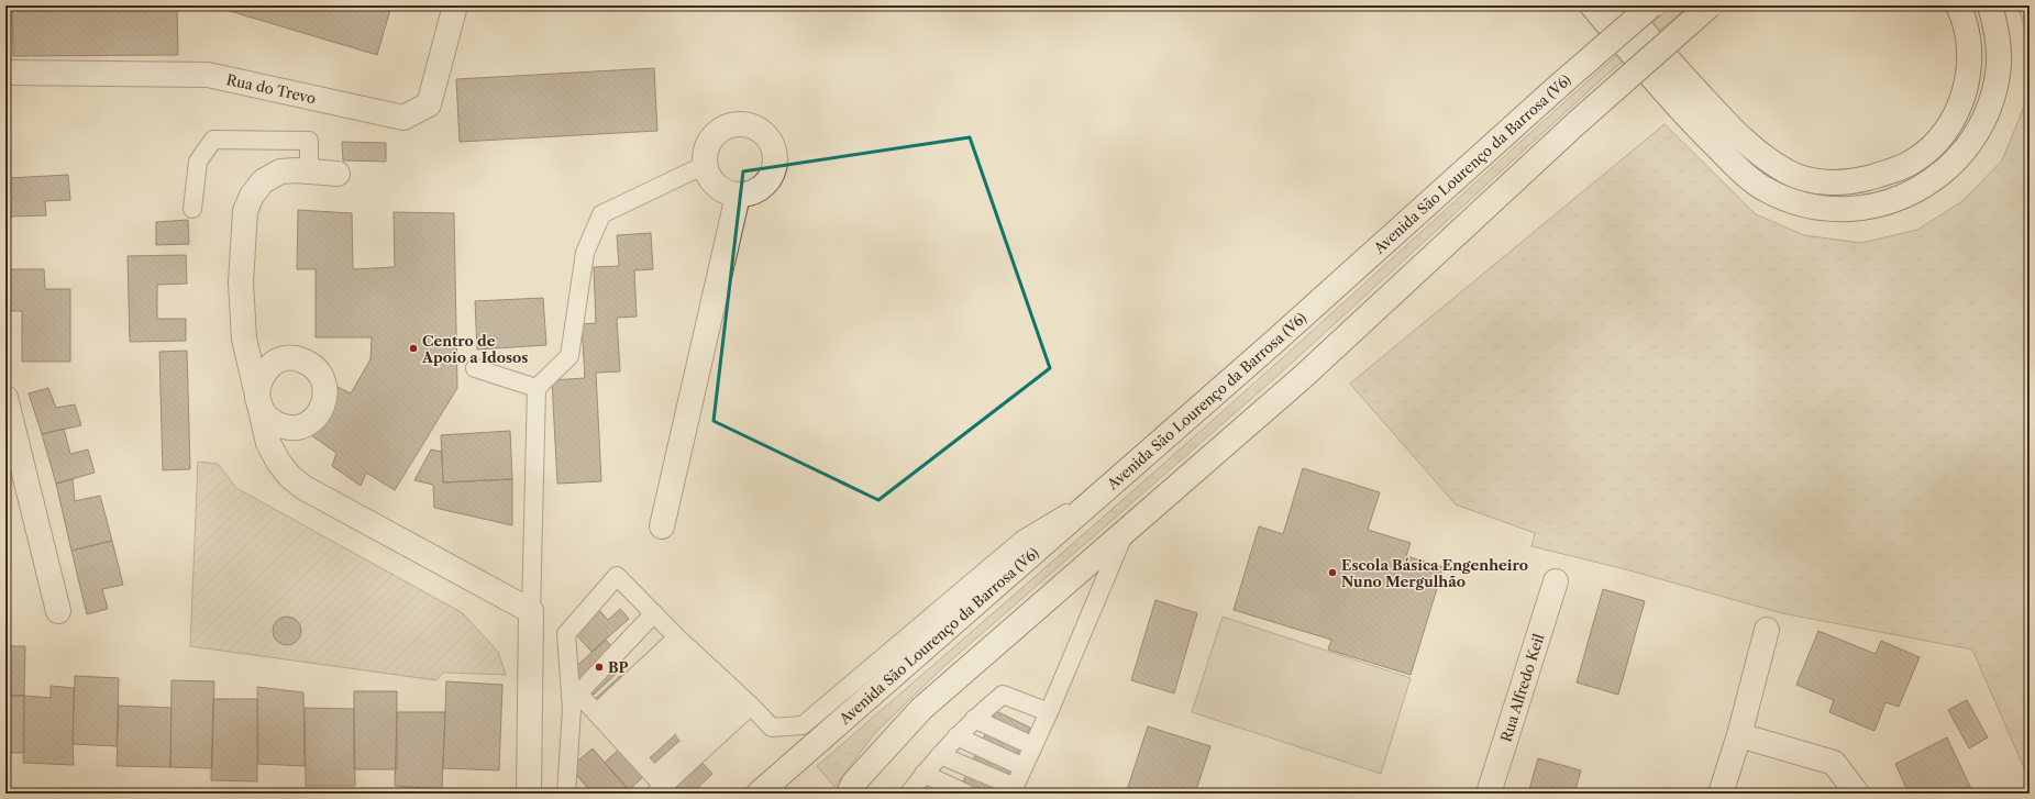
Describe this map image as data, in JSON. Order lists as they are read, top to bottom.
{
  "streets": {
    "main road": ["Rua do Trevo", "Avenida São Lourenço da Barrosa (V6)", "Rua Alfredo Keil"]
  },
  "places": ["Centro de Apoio a Idosos", "Escola Básica Engenheiro Nuno Mergulhão", "BP"]
}
